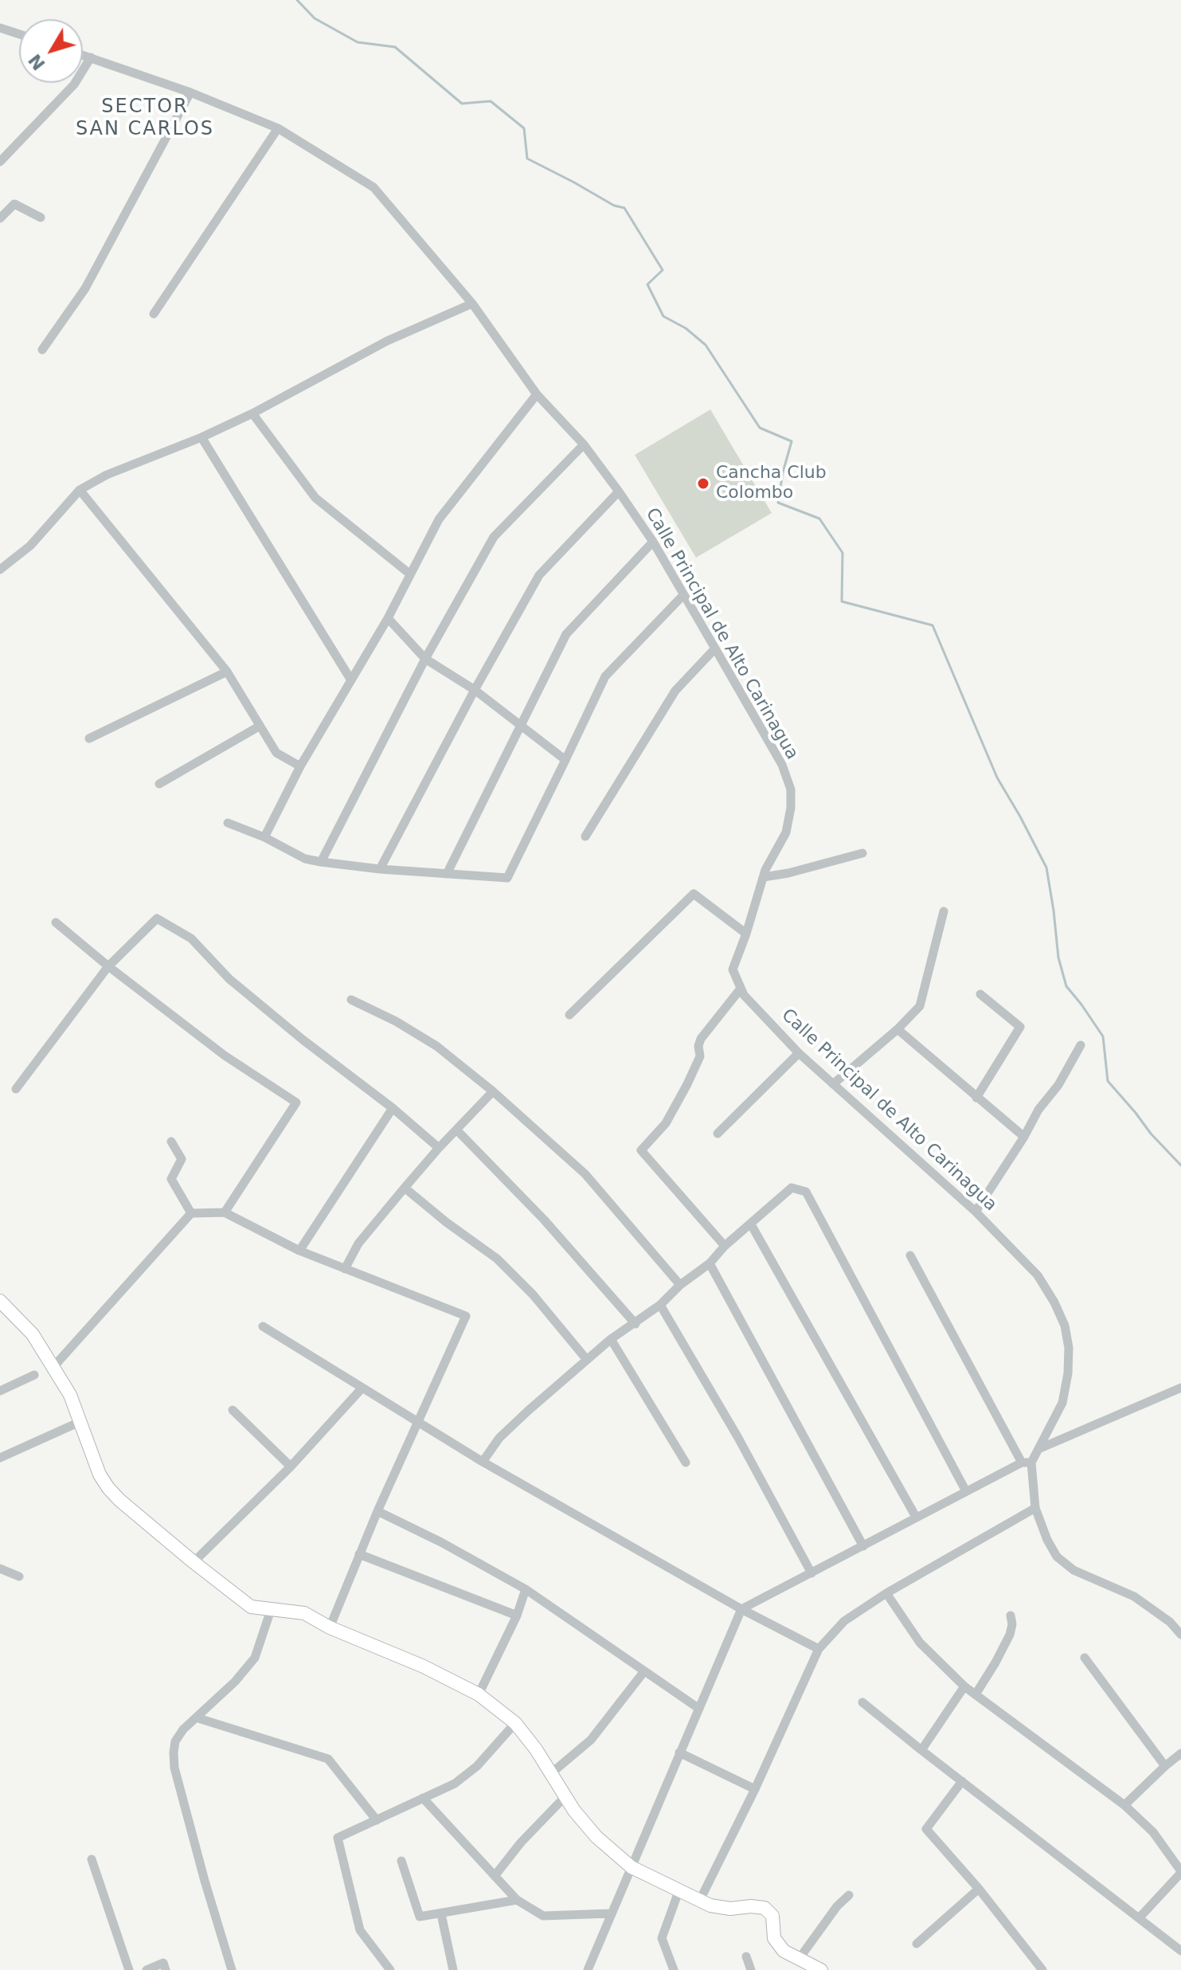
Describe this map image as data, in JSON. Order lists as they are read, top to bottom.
{
  "streets": {
    "street": ["Calle Principal de Alto Carinagua"]
  },
  "districts": ["SECTOR SAN CARLOS"],
  "places": ["Cancha Club Colombo"],
  "north": "bottom left"
}
